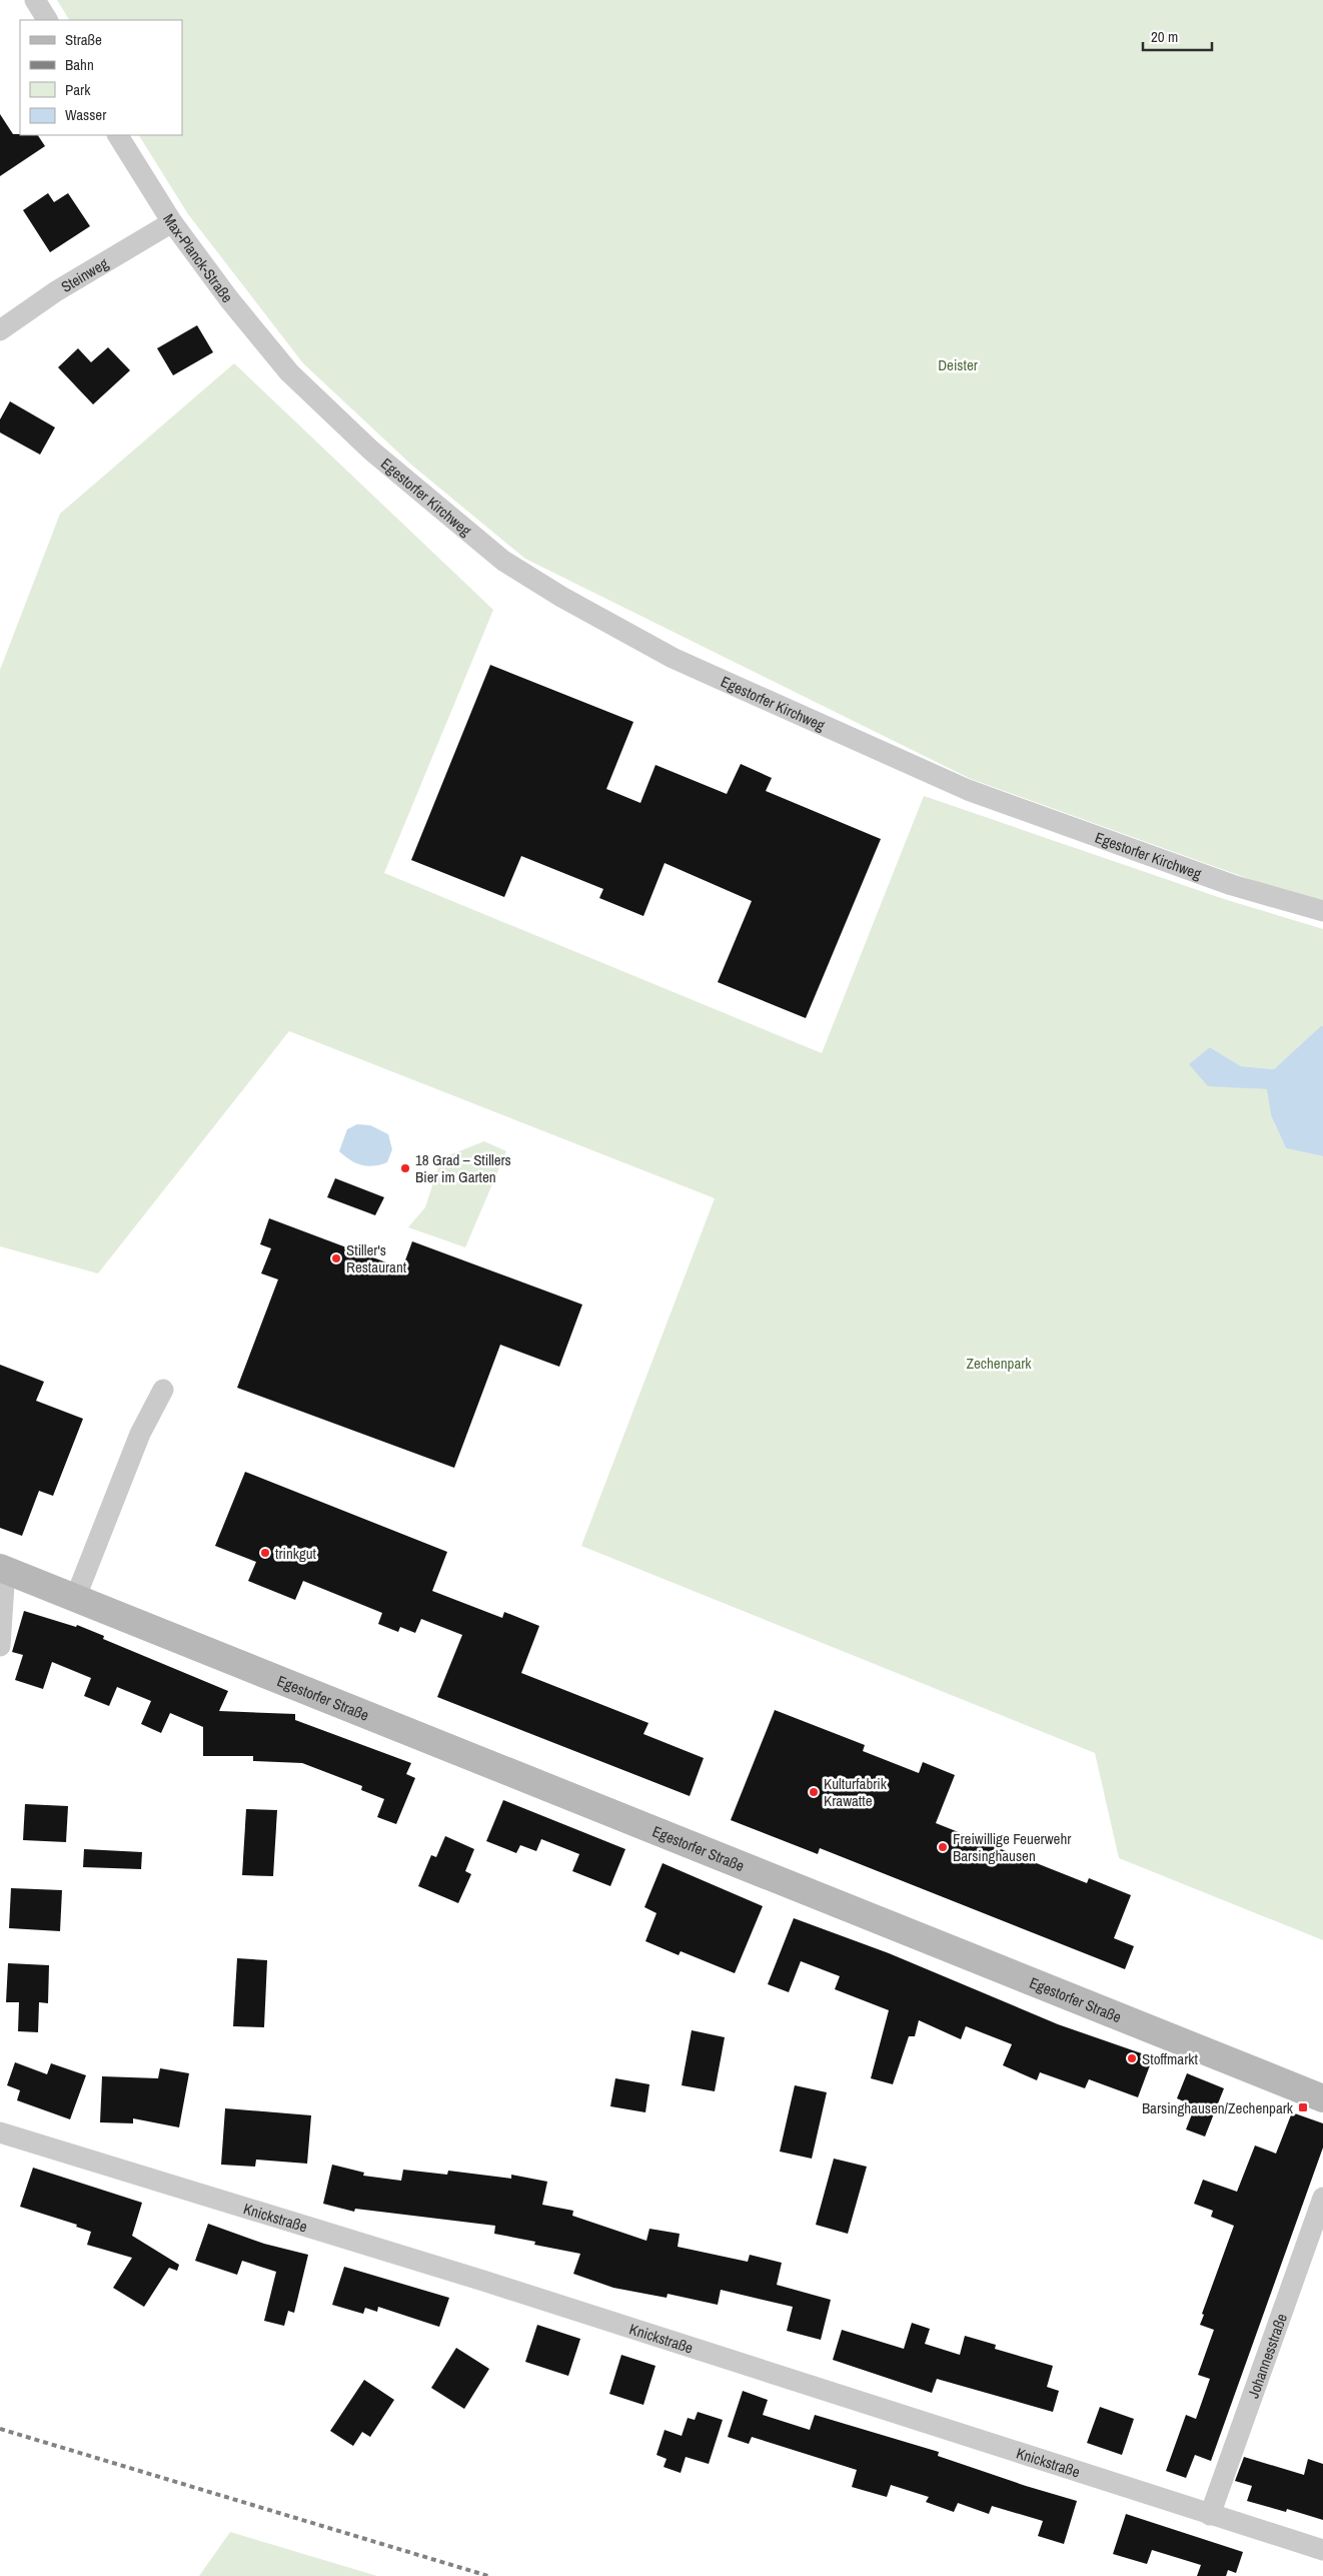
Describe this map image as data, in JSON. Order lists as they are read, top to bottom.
{
  "streets": {
    "main road": ["Egestorfer Straße"],
    "street": [
      "Max-Planck-Straße",
      "Steinweg",
      "Egestorfer Kirchweg",
      "Knickstraße",
      "Johannesstraße"
    ]
  },
  "crossings": [
    ["Max-Planck-Straße", "Steinweg"],
    ["Max-Planck-Straße", "Egestorfer Kirchweg"],
    ["Knickstraße", "Johannesstraße"]
  ],
  "parks": ["Deister", "Zechenpark"],
  "places": {
    "other": [
      "18 Grad – Stillers Bier im Garten",
      "Stiller's Restaurant",
      "trinkgut",
      "Kulturfabrik Krawatte",
      "Freiwillige Feuerwehr Barsinghausen",
      "Stoffmarkt"
    ],
    "transit": ["Barsinghausen/Zechenpark"]
  },
  "legend": [
    "Straße",
    "Bahn",
    "Park",
    "Wasser"
  ],
  "scale_bar": "20 m"
}
